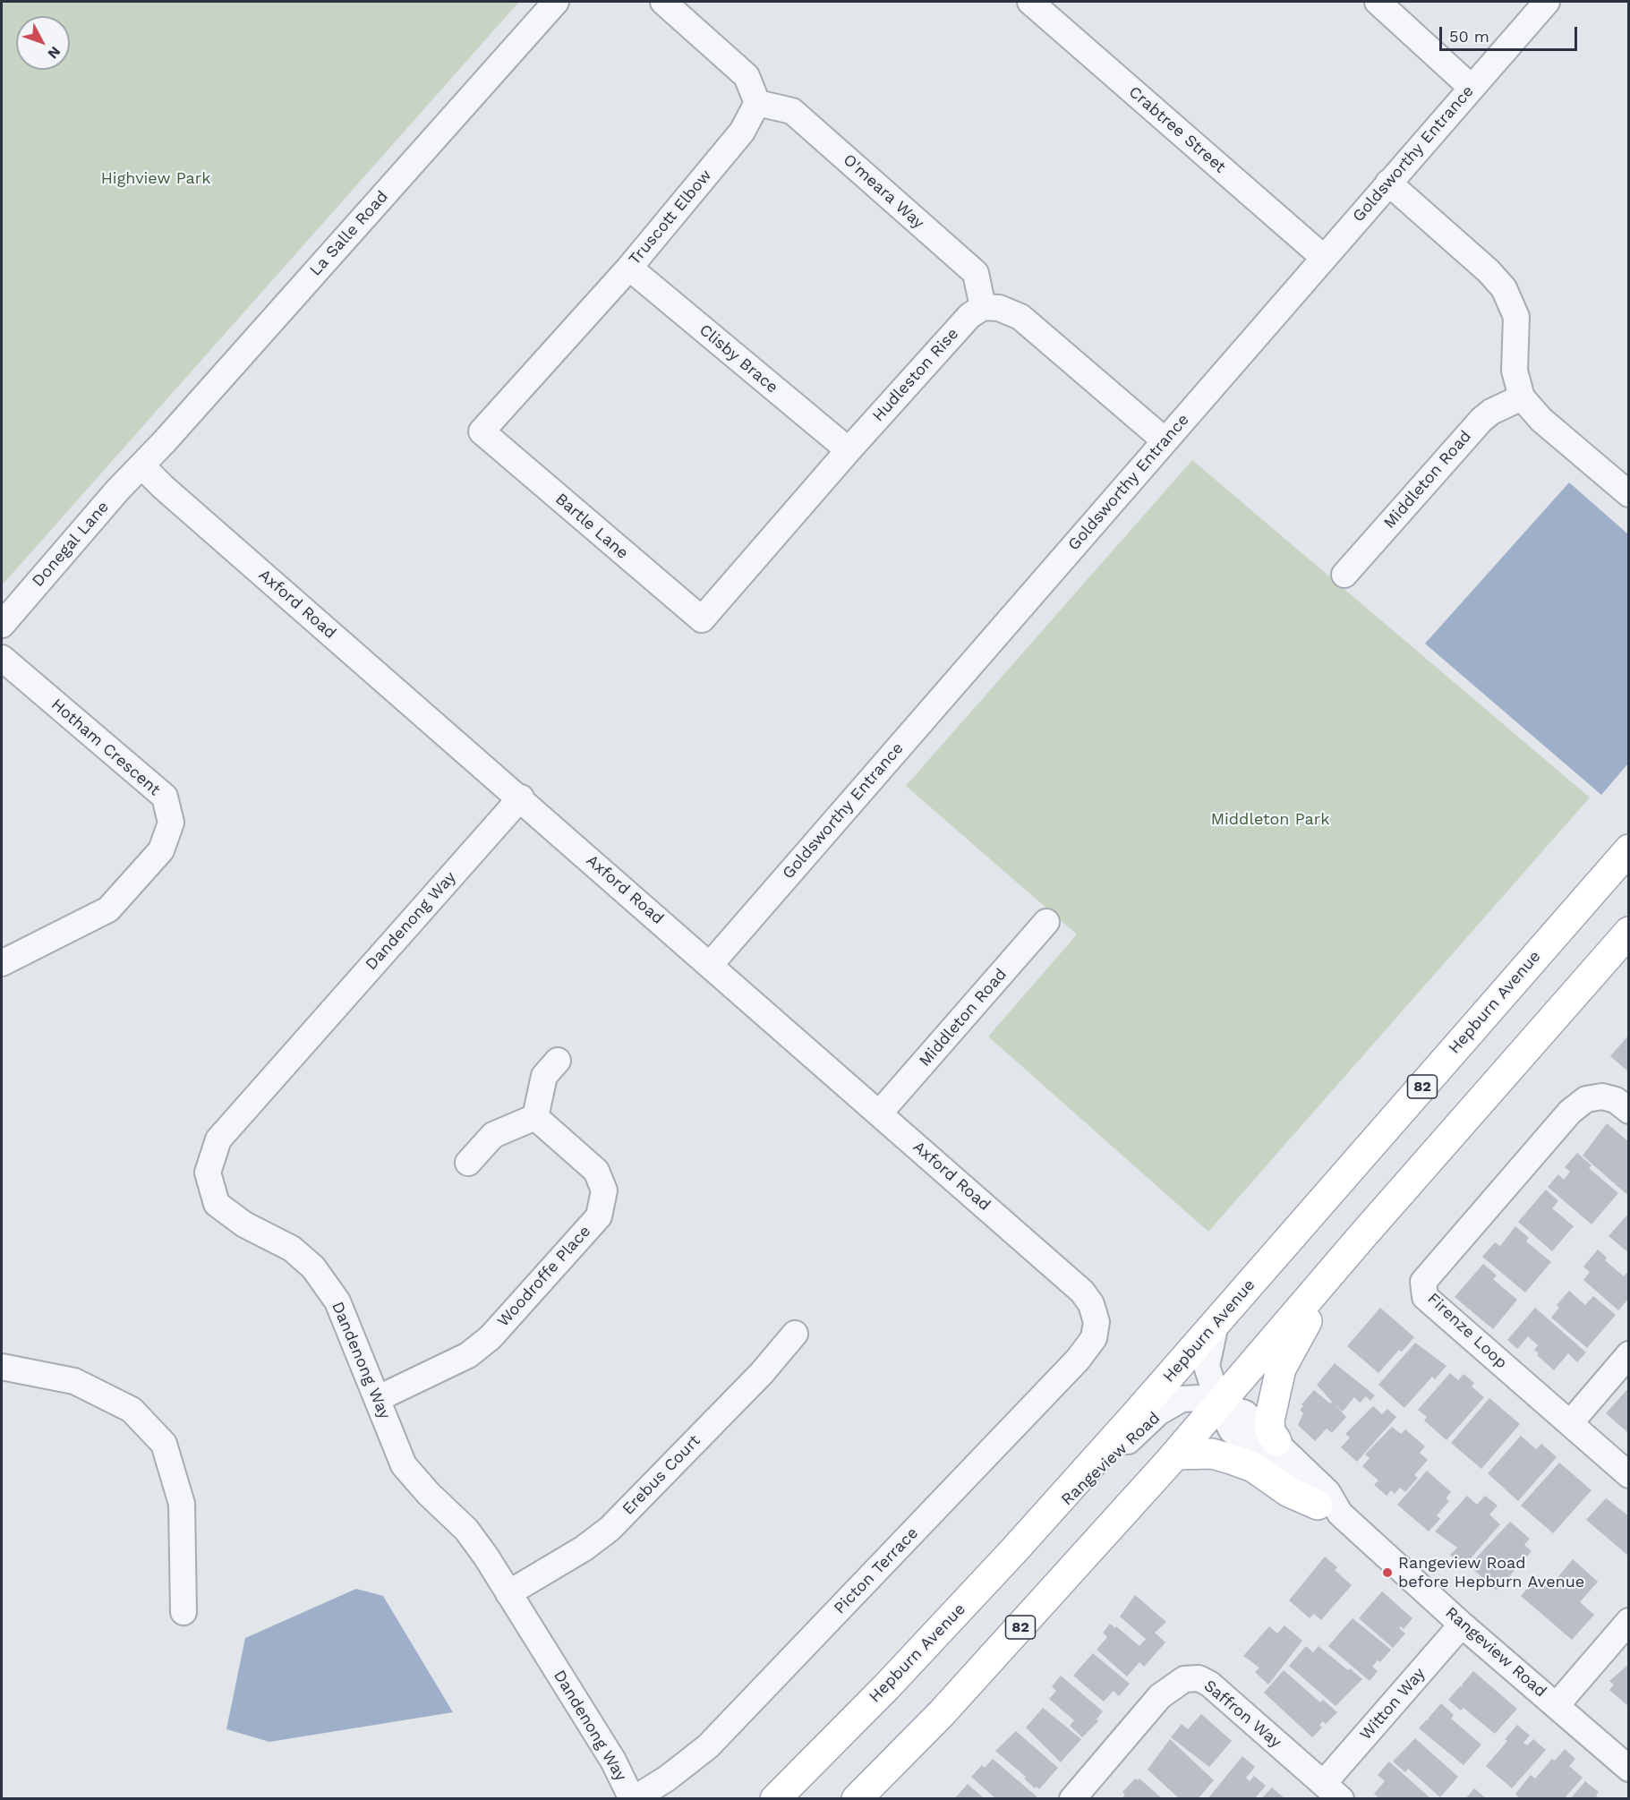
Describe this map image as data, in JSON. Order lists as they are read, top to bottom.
{
  "streets": {
    "main road": ["Hepburn Avenue", "82"],
    "street": [
      "Crabtree Street",
      "Goldsworthy Entrance",
      "O'meara Way",
      "Truscott Elbow",
      "La Salle Road",
      "Clisby Brace",
      "Hudleston Rise",
      "Middleton Road",
      "Bartle Lane",
      "Donegal Lane",
      "Axford Road",
      "Hotham Crescent",
      "Dandenong Way",
      "Woodroffe Place",
      "Firenze Loop",
      "Rangeview Road",
      "Erebus Court",
      "Picton Terrace",
      "Witton Way",
      "Saffron Way"
    ]
  },
  "crossings": [
    ["Crabtree Street", "Goldsworthy Entrance"],
    ["Goldsworthy Entrance", "Axford Road"],
    ["O'meara Way", "Truscott Elbow"],
    ["O'meara Way", "Hudleston Rise"],
    ["Truscott Elbow", "Clisby Brace"],
    ["Truscott Elbow", "Bartle Lane"],
    ["La Salle Road", "Donegal Lane"],
    ["La Salle Road", "Axford Road"],
    ["Clisby Brace", "Hudleston Rise"],
    ["Hudleston Rise", "Bartle Lane"],
    ["Middleton Road", "Axford Road"],
    ["Donegal Lane", "Axford Road"],
    ["Axford Road", "Dandenong Way"],
    ["Axford Road", "Picton Terrace"],
    ["Dandenong Way", "Woodroffe Place"],
    ["Dandenong Way", "Erebus Court"],
    ["Dandenong Way", "Picton Terrace"],
    ["Hepburn Avenue", "Rangeview Road"],
    ["82", "Rangeview Road"],
    ["Rangeview Road", "Witton Way"],
    ["Witton Way", "Saffron Way"]
  ],
  "parks": ["Highview Park", "Middleton Park"],
  "places": ["Rangeview Road before Hepburn Avenue"],
  "scale_bar": "50 m",
  "north": "bottom right"
}
